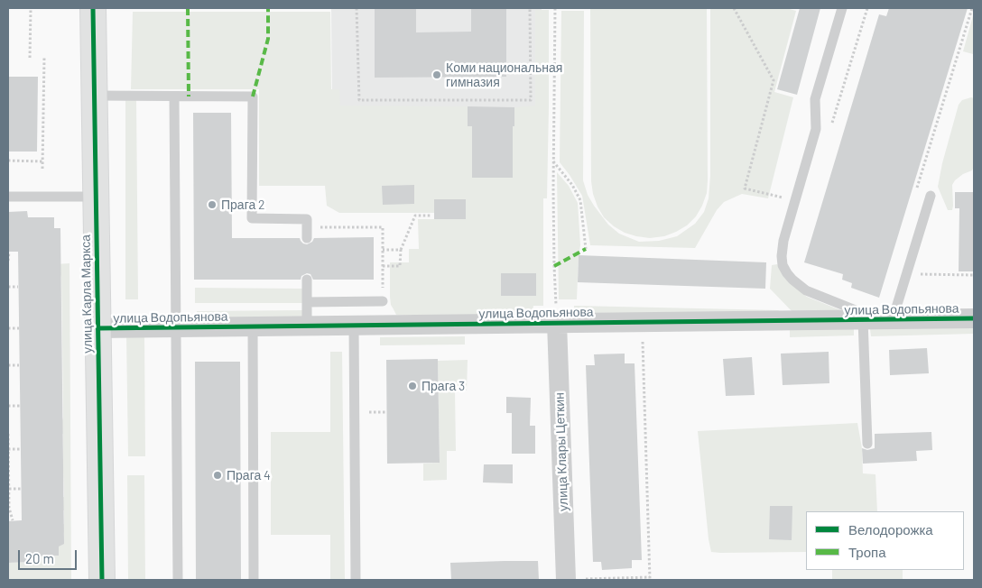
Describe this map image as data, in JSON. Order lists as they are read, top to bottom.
{
  "streets": {
    "street": ["улица Карла Маркса", "улица Водопьянова", "улица Клары Цеткин"]
  },
  "crossings": [
    ["улица Карла Маркса", "улица Водопьянова"],
    ["улица Водопьянова", "улица Клары Цеткин"]
  ],
  "places": [
    "Коми национальная гимназия",
    "Прага 2",
    "Прага 3",
    "Прага 4"
  ],
  "legend": ["Велодорожка", "Тропа"],
  "scale_bar": "20 m"
}
